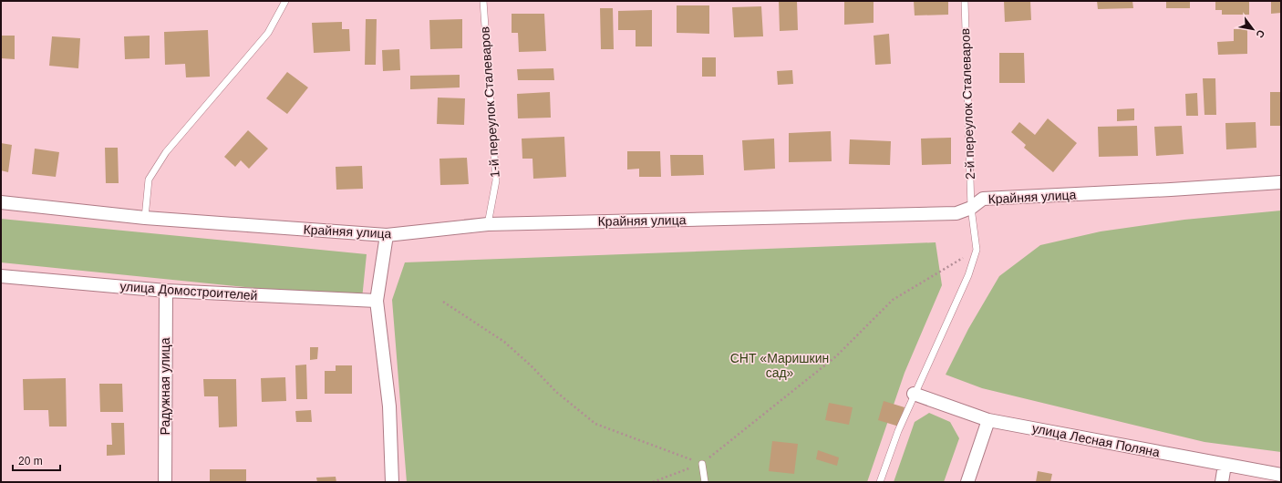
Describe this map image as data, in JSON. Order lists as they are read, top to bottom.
{
  "streets": {
    "street": [
      "Крайняя улица",
      "улица Домостроителей",
      "Радужная улица",
      "улица Лесная Поляна"
    ],
    "lane": ["1-й переулок Сталеваров", "2-й переулок Сталеваров"]
  },
  "crossings": [
    ["1-й переулок Сталеваров", "Крайняя улица"],
    ["2-й переулок Сталеваров", "Крайняя улица"],
    ["улица Домостроителей", "Радужная улица"]
  ],
  "parks": ["СНТ «Маришкин сад»"],
  "scale_bar": "20 m",
  "north": "bottom right"
}
